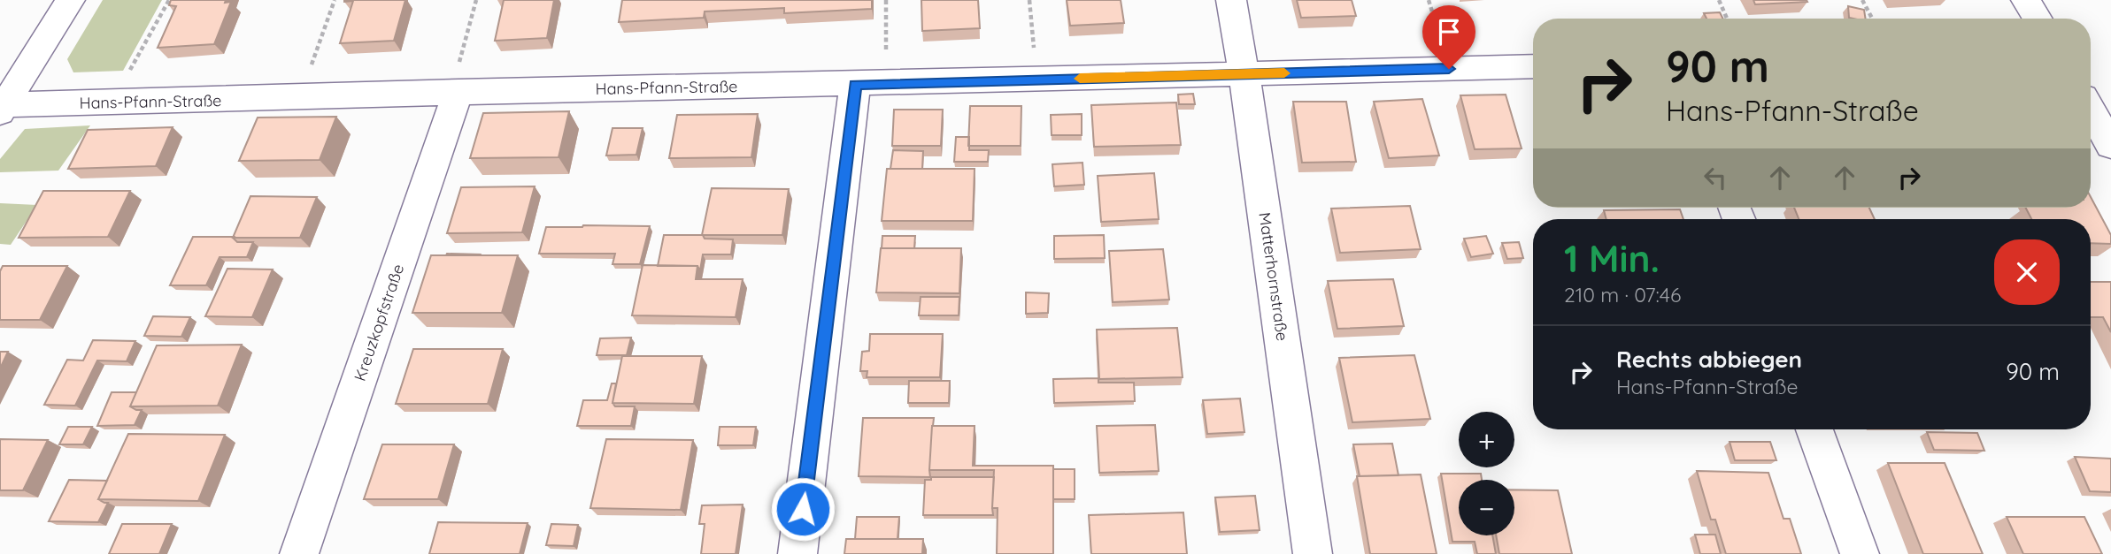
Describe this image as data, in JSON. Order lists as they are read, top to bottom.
{
  "streets": {
    "street": ["Hans-Pfann-Straße", "Matterhornstraße", "Kreuzkopfstraße"]
  },
  "crossings": [
    ["Hans-Pfann-Straße", "Matterhornstraße"],
    ["Hans-Pfann-Straße", "Kreuzkopfstraße"]
  ],
  "page": {
    "turn": ["90 m", "Hans-Pfann-Straße"],
    "heading": ["1 Min.", "210 m · 07:46"],
    "list": [
      {
        "name": "Rechts abbiegen",
        "note": "Hans-Pfann-Straße",
        "value": "90 m"
      }
    ],
    "map_buttons": ["+", "−"]
  }
}
